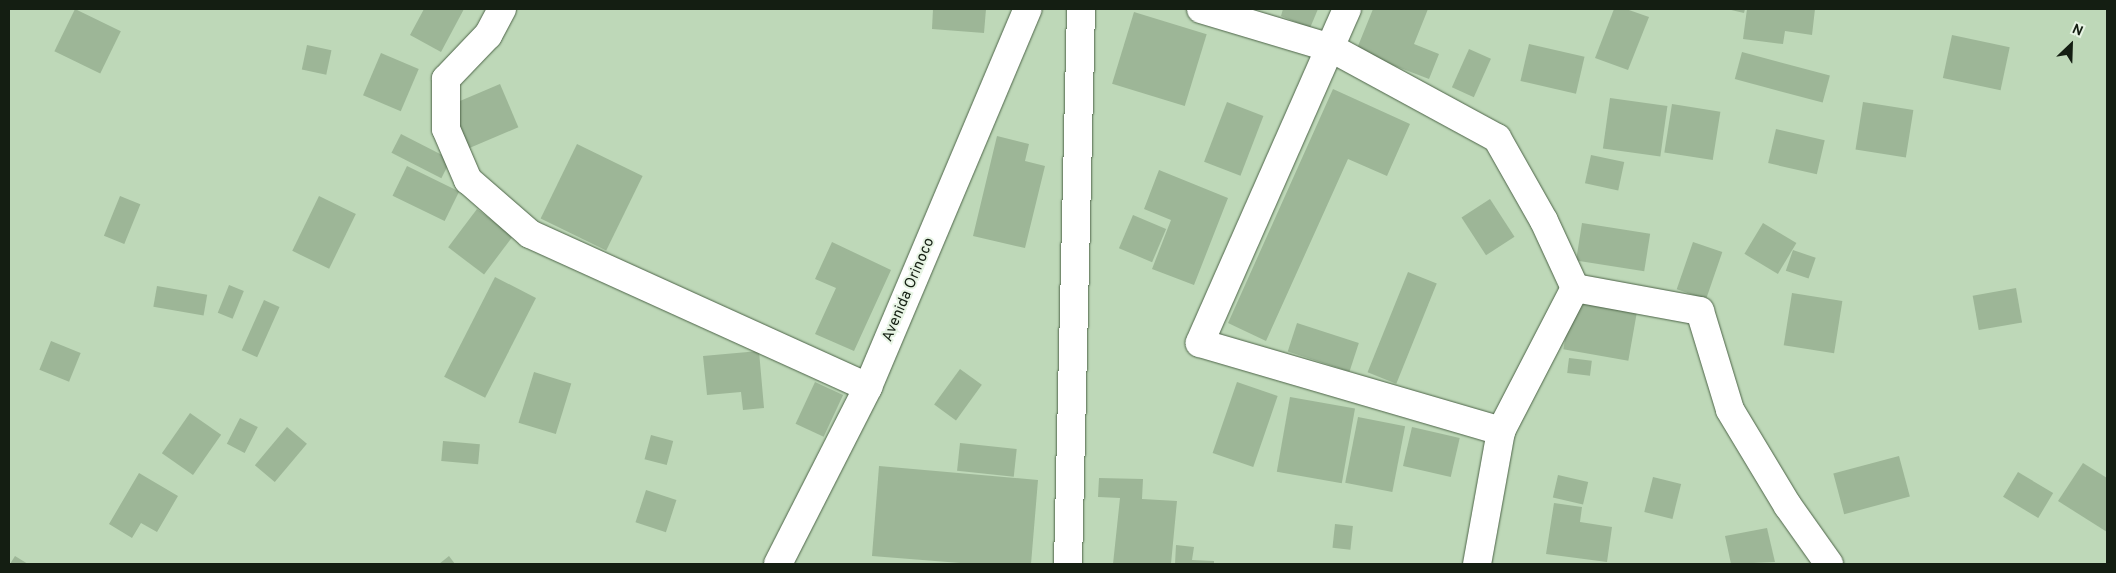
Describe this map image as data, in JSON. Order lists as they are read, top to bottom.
{
  "streets": {
    "street": ["Avenida Orinoco"]
  },
  "north": "top right"
}
